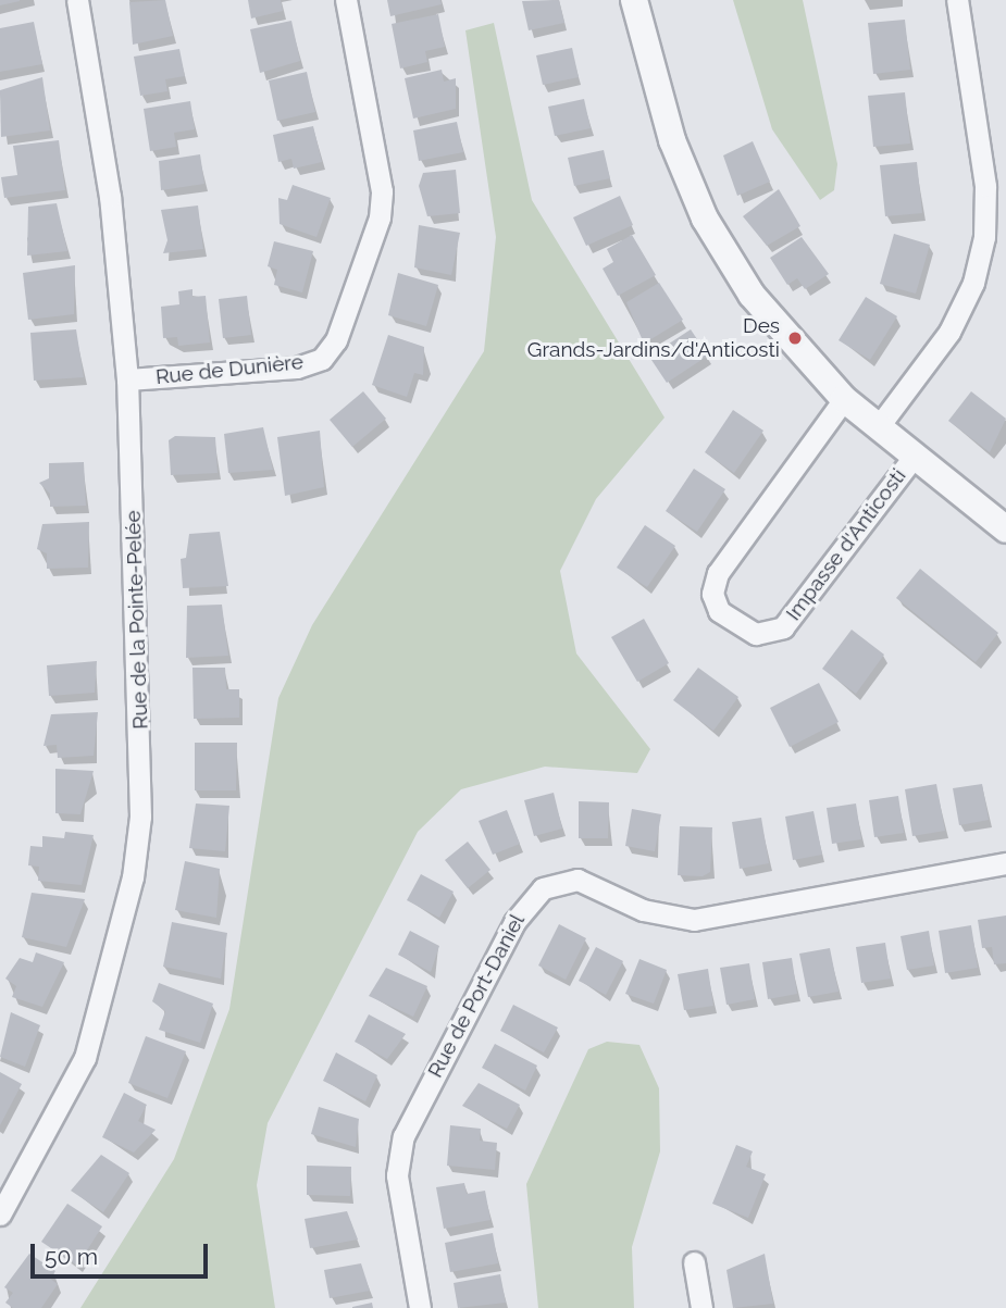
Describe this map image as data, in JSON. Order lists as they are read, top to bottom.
{
  "streets": {
    "street": [
      "Rue de Dunière",
      "Impasse d'Anticosti",
      "Rue de la Pointe-Pelée",
      "Rue de Port-Daniel"
    ]
  },
  "crossings": [
    ["Rue de Dunière", "Rue de la Pointe-Pelée"]
  ],
  "places": ["Des Grands-Jardins/d'Anticosti"],
  "scale_bar": "50 m"
}
